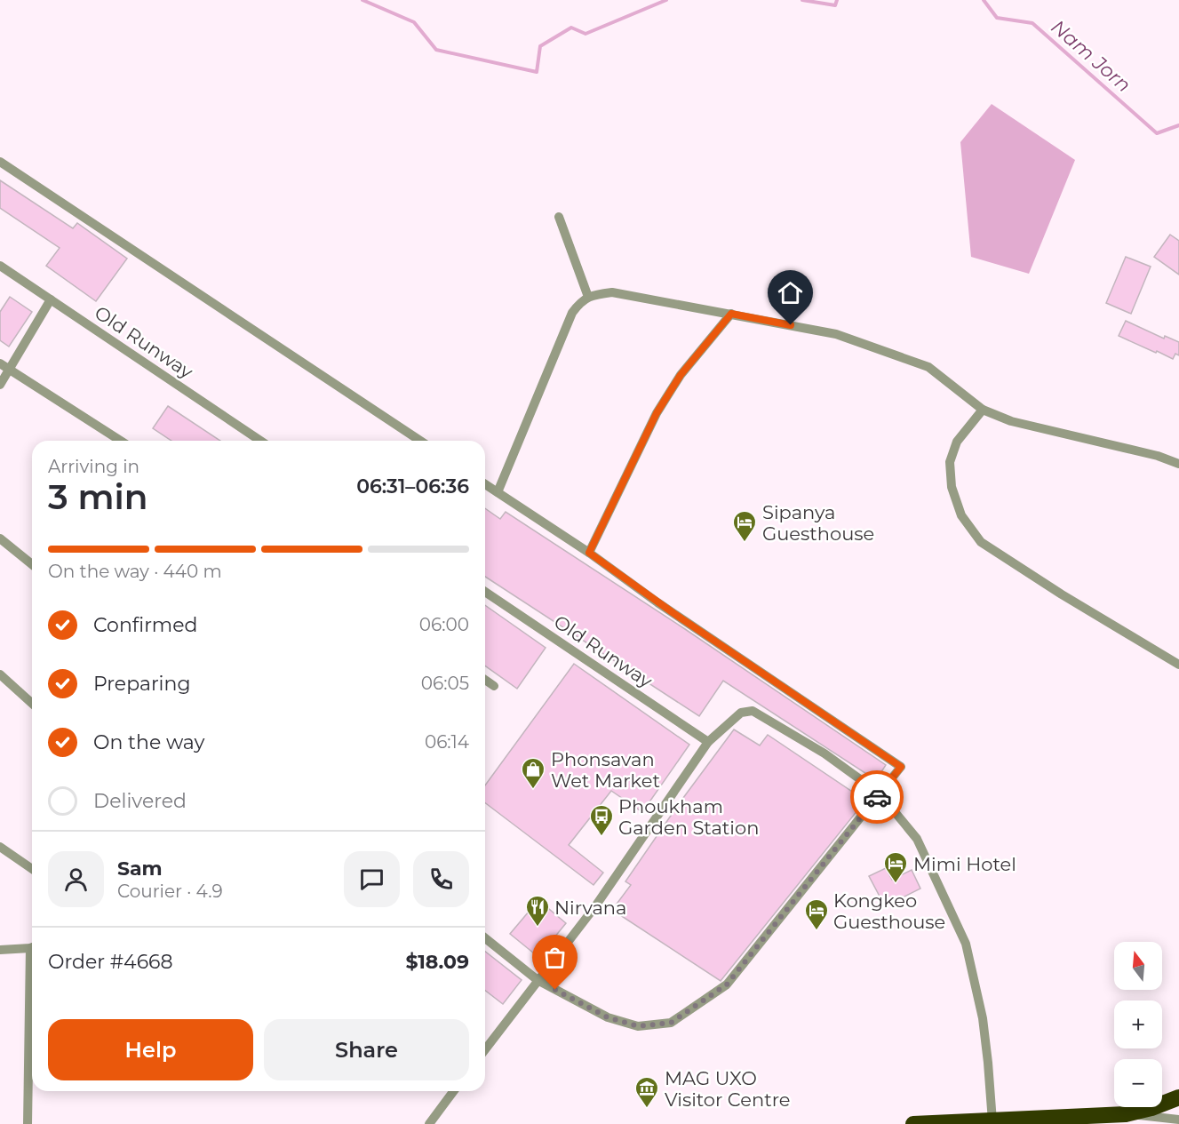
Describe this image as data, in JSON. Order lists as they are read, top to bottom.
{
  "streets": {
    "street": ["Old Runway"]
  },
  "water": ["Nam Jorn"],
  "places": {
    "hotel": ["Sipanya Guesthouse", "Mimi Hotel", "Kongkeo Guesthouse"],
    "shop": ["Phonsavan Wet Market"],
    "bus stop": ["Phoukham Garden Station"],
    "restaurant": ["Nirvana"],
    "museum": ["MAG UXO Visitor Centre"]
  },
  "north": "top",
  "page": {
    "heading": ["3 min", "Arriving in", "06:31–06:36"],
    "panel": [
      "Sam",
      "Courier · 4.9",
      "Order #4668",
      "$18.09"
    ],
    "bar": "On the way · 440 m",
    "list": [
      ["Confirmed", "06:00"],
      ["Preparing", "06:05"],
      ["On the way", "06:14"],
      "Delivered"
    ],
    "map_buttons": ["+", "−"],
    "buttons": ["Help", "Share"]
  }
}
